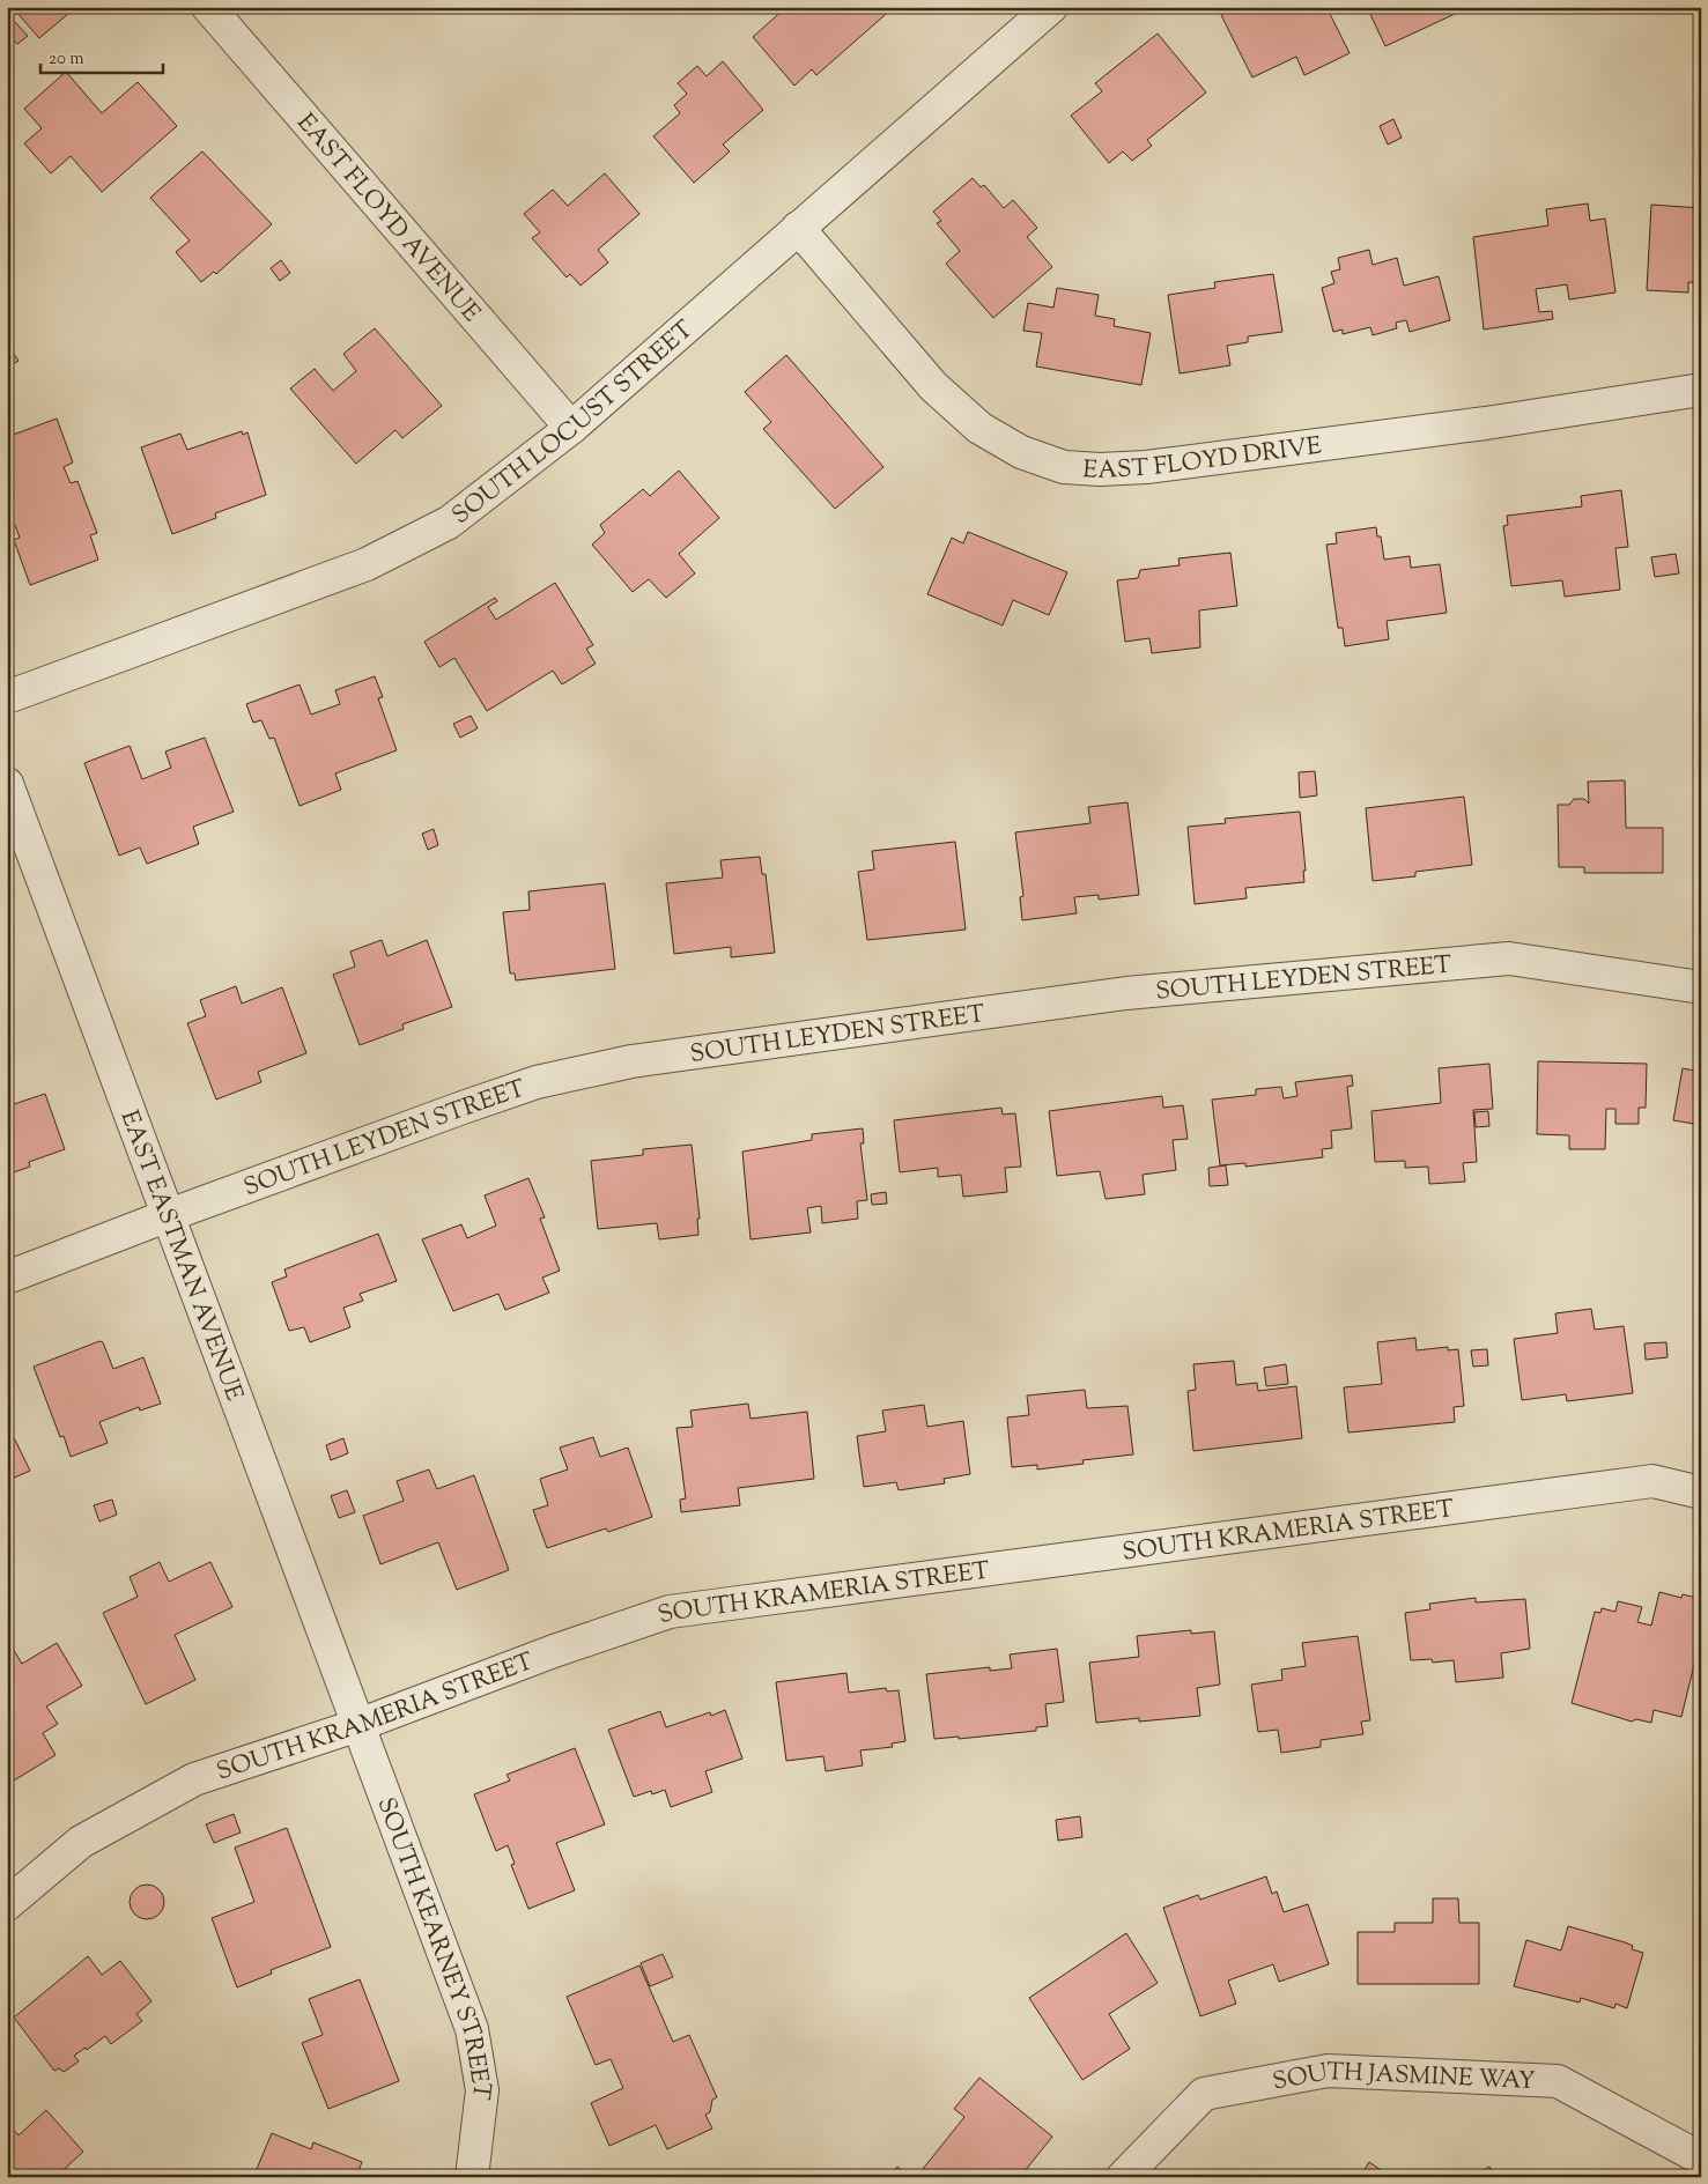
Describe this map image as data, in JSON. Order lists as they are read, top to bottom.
{
  "streets": {
    "street": [
      "EAST FLOYD AVENUE",
      "SOUTH LOCUST STREET",
      "EAST FLOYD DRIVE",
      "SOUTH LEYDEN STREET",
      "EAST EASTMAN AVENUE",
      "SOUTH KRAMERIA STREET",
      "SOUTH KEARNEY STREET",
      "SOUTH JASMINE WAY"
    ]
  },
  "crossings": [
    ["EAST FLOYD AVENUE", "SOUTH LOCUST STREET"],
    ["SOUTH LOCUST STREET", "EAST FLOYD DRIVE"],
    ["SOUTH LEYDEN STREET", "EAST EASTMAN AVENUE"],
    ["EAST EASTMAN AVENUE", "SOUTH KRAMERIA STREET"],
    ["EAST EASTMAN AVENUE", "SOUTH KEARNEY STREET"],
    ["SOUTH KRAMERIA STREET", "SOUTH KEARNEY STREET"]
  ],
  "scale_bar": "20 m"
}
